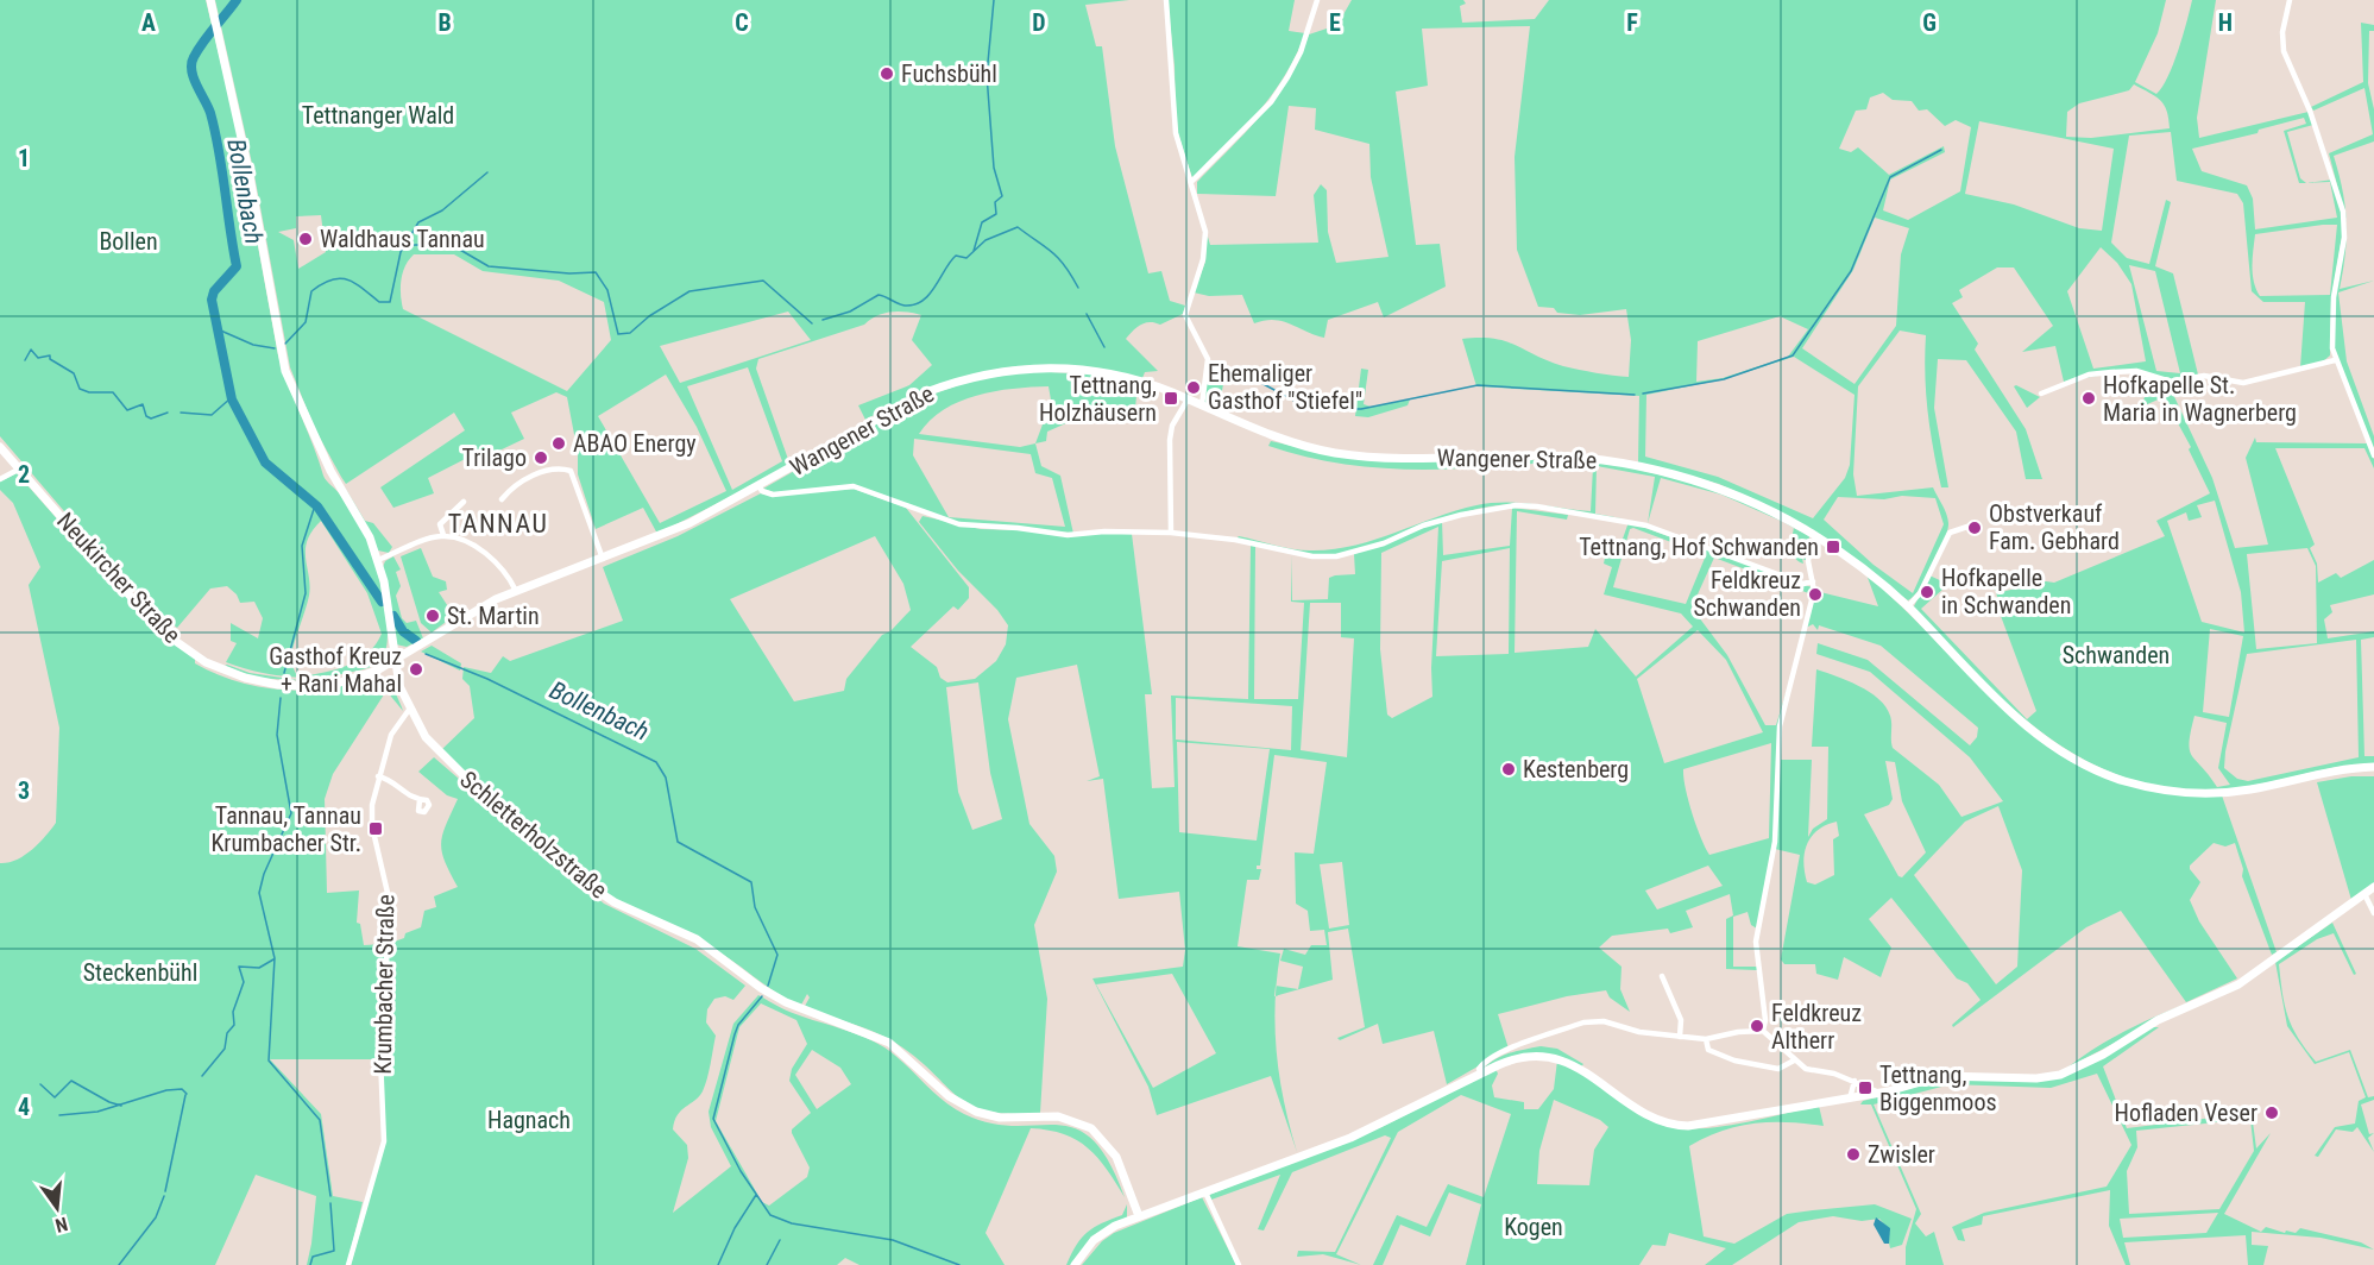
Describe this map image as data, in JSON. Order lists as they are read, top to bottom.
{
  "streets": {
    "main road": ["Wangener Straße", "Neukircher Straße", "Schletterholzstraße"],
    "street": ["Krumbacher Straße"]
  },
  "crossings": [
    ["Wangener Straße", "Neukircher Straße"],
    ["Neukircher Straße", "Schletterholzstraße"],
    ["Schletterholzstraße", "Krumbacher Straße"]
  ],
  "districts": ["TANNAU"],
  "water": ["Bollenbach"],
  "parks": [
    "Tettnanger Wald",
    "Bollen",
    "Schwanden",
    "Steckenbühl",
    "Hagnach",
    "Kogen"
  ],
  "places": {
    "other": [
      "Fuchsbühl",
      "Waldhaus Tannau",
      "Ehemaliger Gasthof \"Stiefel\"",
      "Hofkapelle St. Maria in Wagnerberg",
      "ABAO Energy",
      "Trilago",
      "Obstverkauf Fam. Gebhard",
      "Hofkapelle in Schwanden",
      "Feldkreuz Schwanden",
      "St. Martin",
      "Gasthof Kreuz + Rani Mahal",
      "Kestenberg",
      "Feldkreuz Altherr",
      "Hofladen Veser",
      "Zwisler"
    ],
    "transit": [
      "Tettnang, Holzhäusern",
      "Tettnang, Hof Schwanden",
      "Tannau, Tannau Krumbacher Str.",
      "Tettnang, Biggenmoos"
    ]
  },
  "north": "bottom",
  "grid": {
    "columns": [
      "A",
      "B",
      "C",
      "D",
      "E",
      "F",
      "G",
      "H"
    ],
    "rows": [
      "1",
      "2",
      "3",
      "4"
    ]
  }
}
